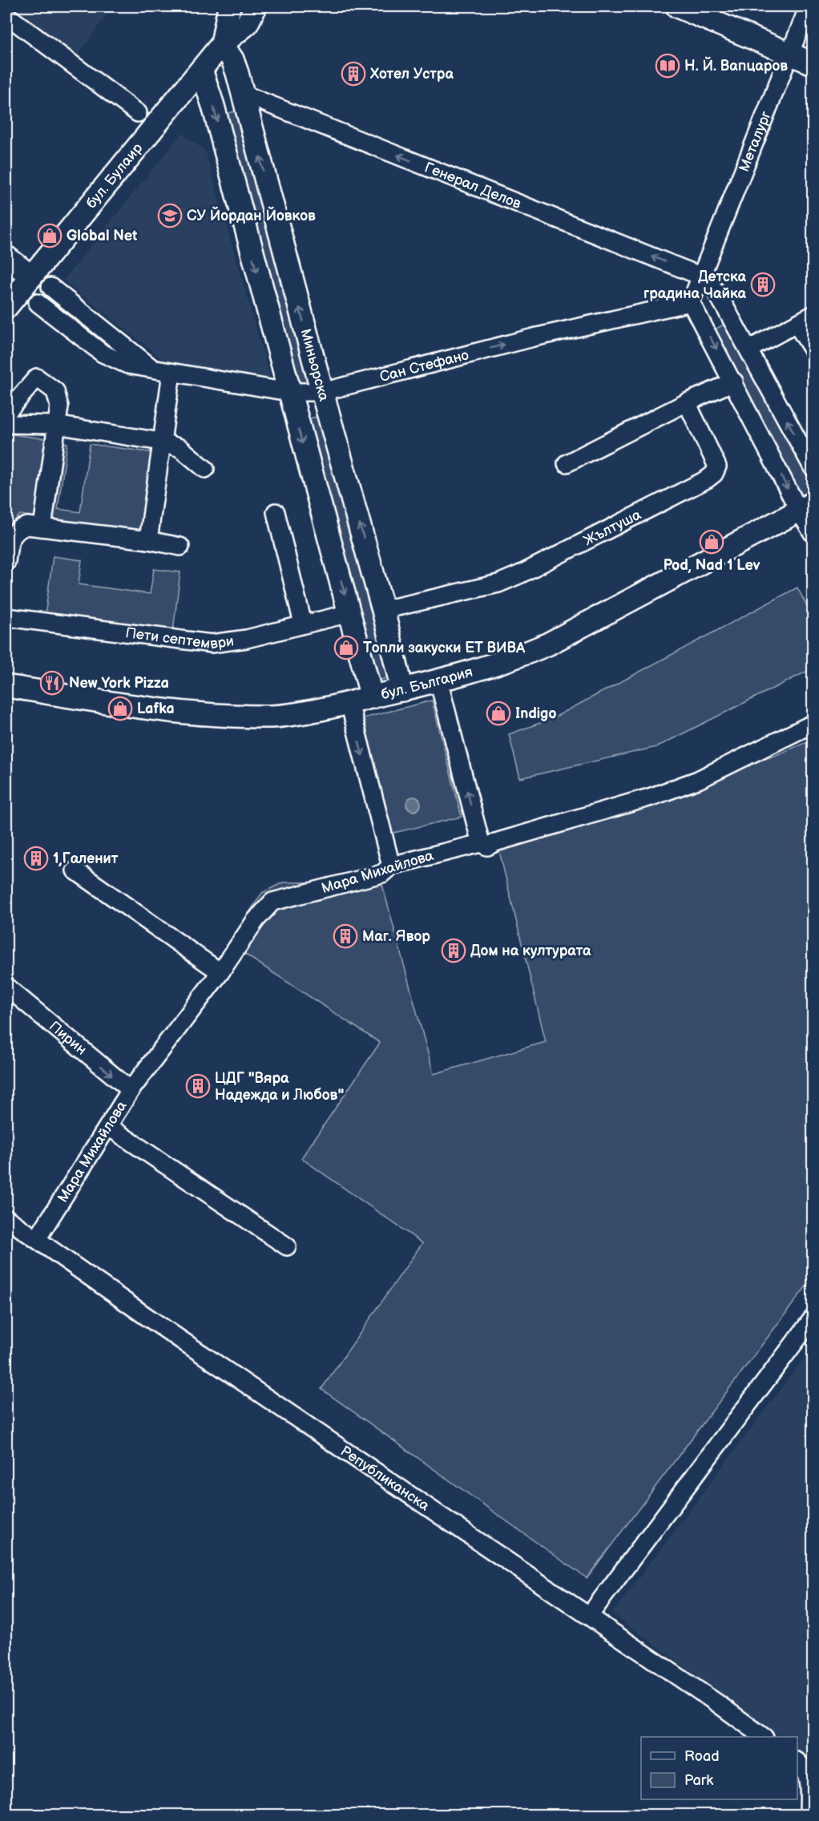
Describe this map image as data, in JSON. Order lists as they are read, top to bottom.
{
  "streets": {
    "main road": ["бул. Булаир", "Миньорска", "бул. България"],
    "street": [
      "Металург",
      "Генерал Делов",
      "Сан Стефано",
      "Жълтуша",
      "Пети септември",
      "Мара Михайлова",
      "Пирин",
      "Републиканска"
    ]
  },
  "crossings": [
    ["Металург", "Генерал Делов"],
    ["Металург", "Сан Стефано"],
    ["бул. Булаир", "Миньорска"],
    ["Генерал Делов", "Миньорска"],
    ["Миньорска", "Сан Стефано"],
    ["Миньорска", "Жълтуша"],
    ["Миньорска", "бул. България"],
    ["Мара Михайлова", "Пирин"],
    ["Мара Михайлова", "Републиканска"]
  ],
  "one_way": ["Генерал Делов"],
  "places": {
    "library": ["Н. Й. Вапцаров"],
    "building": [
      "Хотел Устра",
      "Детска градина Чайка",
      "1,Галенит",
      "Маг. Явор",
      "Дом на културата",
      "ЦДГ \"Вяра Надежда и Любов\""
    ],
    "school or university": ["СУ Йордан Йовков"],
    "shop": [
      "Global Net",
      "Pod, Nad 1 Lev",
      "Топли закуски ЕТ ВИВА",
      "Lafka",
      "Indigo"
    ],
    "restaurant": ["New York Pizza"]
  },
  "legend": ["Road", "Park"]
}
